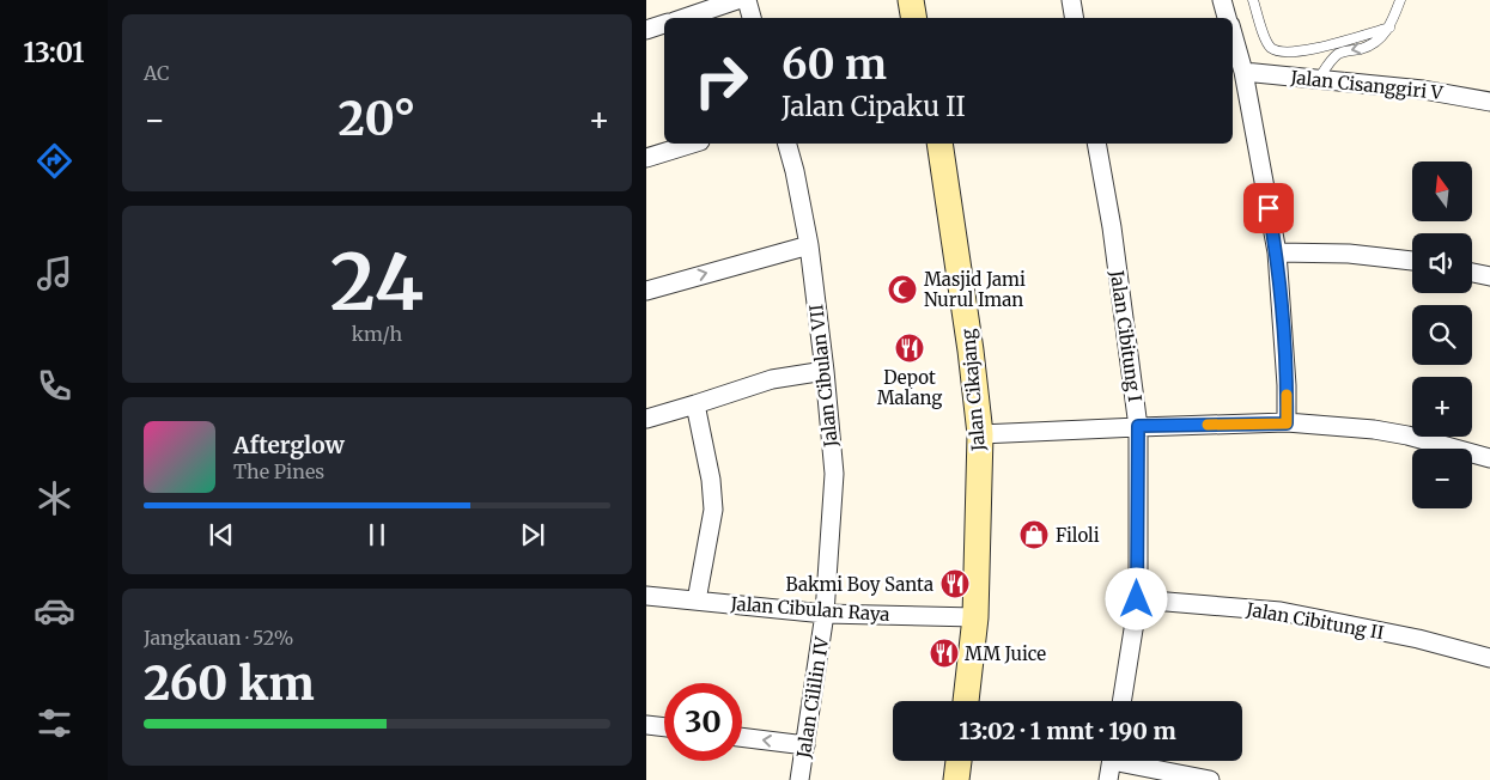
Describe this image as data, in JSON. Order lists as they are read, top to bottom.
{
  "streets": {
    "street": [
      "Jalan Cisanggiri V",
      "Jalan Cibitung I",
      "Jalan Cibulan VII",
      "Jalan Cikajang",
      "Jalan Cibulan Raya",
      "Jalan Cibitung II",
      "Jalan Cililin IV"
    ]
  },
  "crossings": [
    ["Jalan Cibitung I", "Jalan Cibitung II"],
    ["Jalan Cibulan VII", "Jalan Cibulan Raya"],
    ["Jalan Cibulan VII", "Jalan Cililin IV"],
    ["Jalan Cikajang", "Jalan Cibulan Raya"],
    ["Jalan Cibulan Raya", "Jalan Cililin IV"]
  ],
  "places": {
    "mosque": ["Masjid Jami Nurul Iman"],
    "restaurant": ["Depot Malang", "Bakmi Boy Santa", "MM Juice"],
    "shop": ["Filoli"]
  },
  "north": "top",
  "page": {
    "tabs": "13:01",
    "tile": [
      "AC",
      ["24", "km/h"],
      ["Jangkauan · 52%", "260 km"]
    ],
    "turn": ["60 m", "Jalan Cipaku II"],
    "heat": ["−", "20°", "+"],
    "map_buttons": ["+", "−"],
    "song": ["Afterglow", "The Pines"],
    "limit": "30",
    "trip": "13:02 · 1 mnt · 190 m"
  }
}
